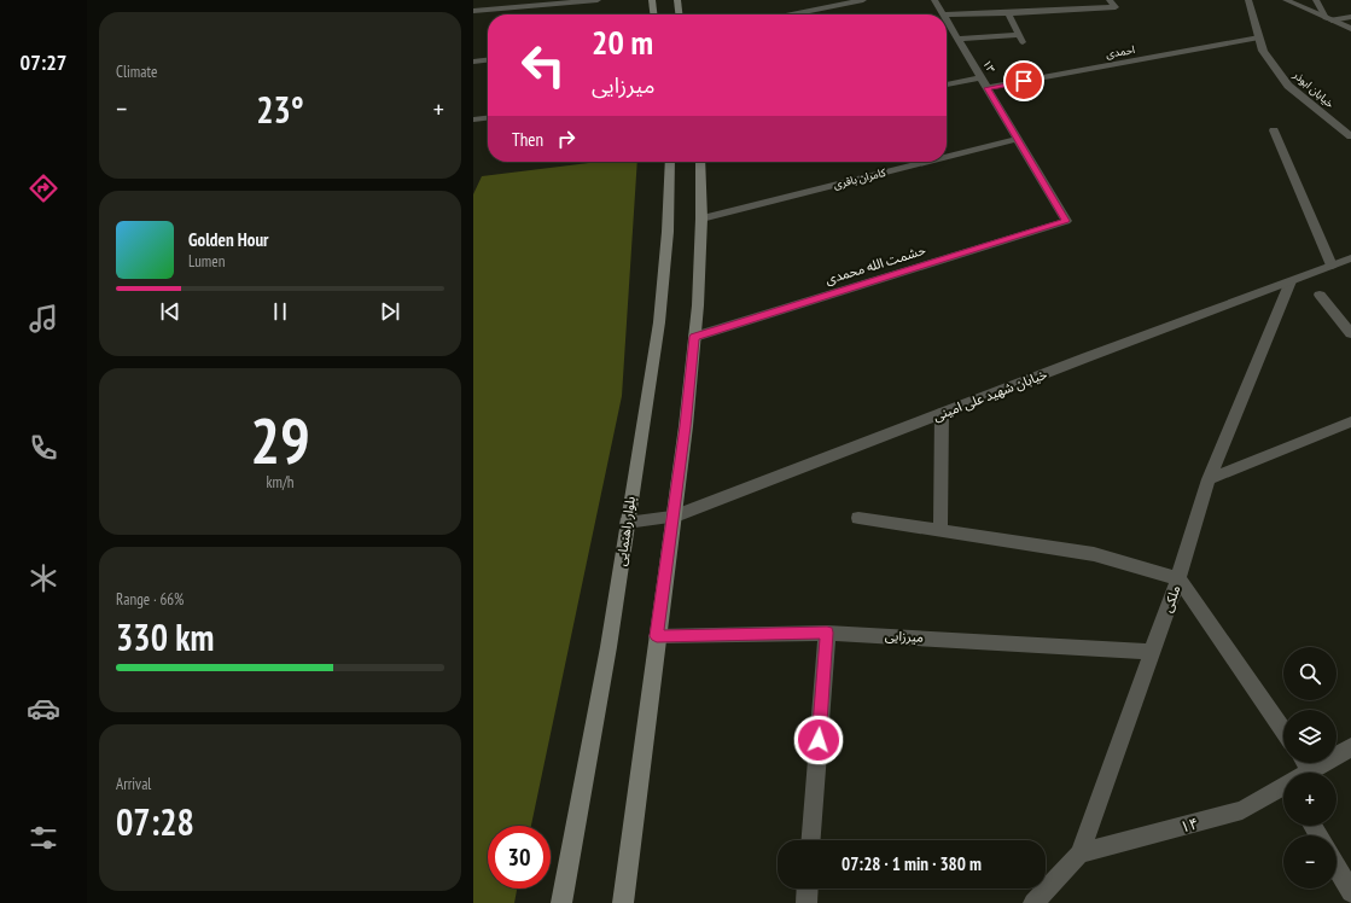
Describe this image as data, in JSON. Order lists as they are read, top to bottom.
{
  "streets": {
    "main road": ["بلوار راهنمایی"],
    "street": [
      "احمدی",
      "۱۳",
      "خیابان ابوذر",
      "کامران باقری",
      "حشمت الله محمدی",
      "خیابان شهید علی امینی",
      "ملکی",
      "میرزایی",
      "۱۴"
    ]
  },
  "crossings": [
    ["احمدی", "۱۳"],
    ["احمدی", "خیابان ابوذر"],
    ["۱۳", "کامران باقری"],
    ["۱۳", "حشمت الله محمدی"],
    ["خیابان شهید علی امینی", "بلوار راهنمایی"],
    ["خیابان شهید علی امینی", "ملکی"],
    ["ملکی", "میرزایی"],
    ["ملکی", "۱۴"]
  ],
  "page": {
    "tabs": "07:27",
    "tile": [
      "Climate",
      ["29", "km/h"],
      ["Range · 66%", "330 km"],
      ["Arrival", "07:28"]
    ],
    "turn": ["20 m", "میرزایی"],
    "heat": ["−", "23°", "+"],
    "then": "Then",
    "song": ["Golden Hour", "Lumen"],
    "map_buttons": ["+", "−"],
    "limit": "30",
    "trip": "07:28 · 1 min · 380 m"
  }
}
